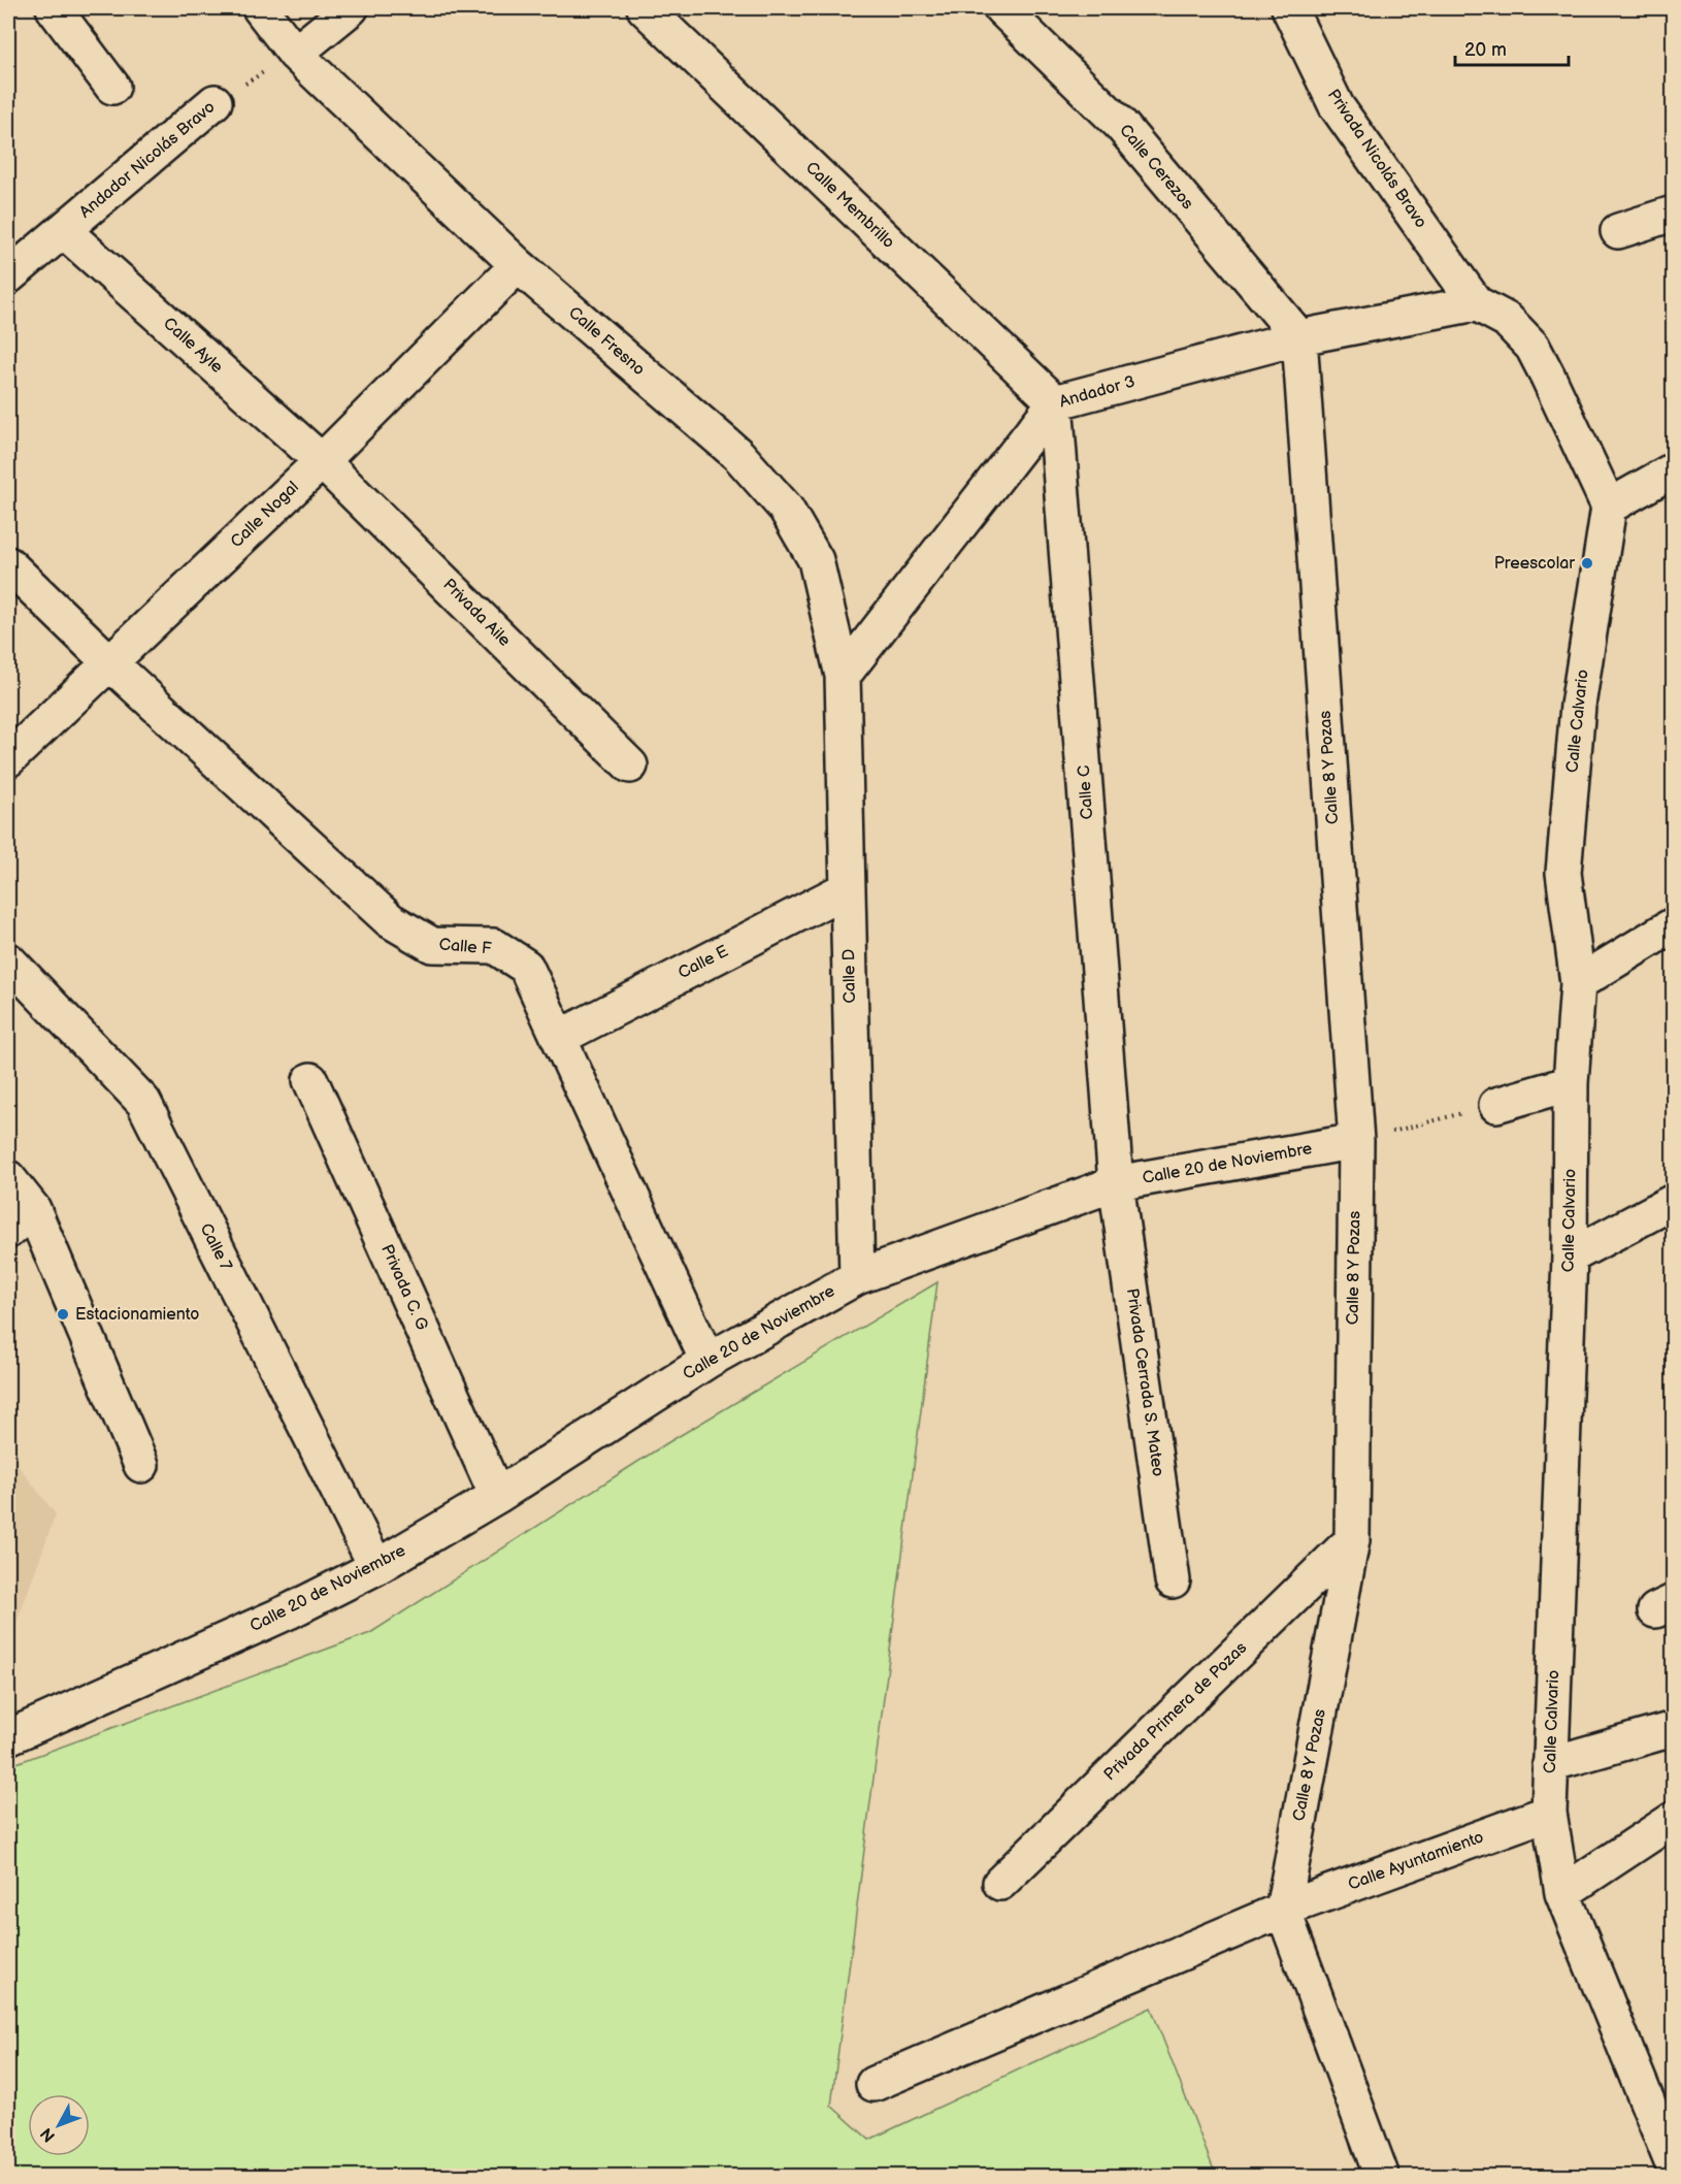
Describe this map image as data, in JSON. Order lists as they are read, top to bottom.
{
  "streets": {
    "street": [
      "Privada Nicolás Bravo",
      "Andador Nicolás Bravo",
      "Calle Cerezos",
      "Calle Membrillo",
      "Calle Fresno",
      "Calle Ayle",
      "Andador 3",
      "Calle Nogal",
      "Privada Aile",
      "Calle Calvario",
      "Calle 8 Y Pozas",
      "Calle C",
      "Calle F",
      "Calle E",
      "Calle D",
      "Calle 20 de Noviembre",
      "Calle 7",
      "Privada C. G",
      "Privada Cerrada S. Mateo",
      "Privada Primera de Pozas",
      "Calle Ayuntamiento"
    ]
  },
  "crossings": [
    ["Privada Nicolás Bravo", "Andador 3"],
    ["Andador Nicolás Bravo", "Calle Fresno"],
    ["Andador Nicolás Bravo", "Calle Ayle"],
    ["Calle Cerezos", "Andador 3"],
    ["Calle Cerezos", "Calle 8 Y Pozas"],
    ["Calle Membrillo", "Andador 3"],
    ["Calle Membrillo", "Calle C"],
    ["Calle Fresno", "Andador 3"],
    ["Calle Fresno", "Calle Nogal"],
    ["Calle Fresno", "Calle D"],
    ["Calle Ayle", "Calle Nogal"],
    ["Calle Ayle", "Privada Aile"],
    ["Andador 3", "Calle 8 Y Pozas"],
    ["Andador 3", "Calle C"],
    ["Andador 3", "Calle D"],
    ["Calle Nogal", "Privada Aile"],
    ["Calle Nogal", "Calle F"],
    ["Calle Calvario", "Calle Ayuntamiento"],
    ["Calle 8 Y Pozas", "Calle 20 de Noviembre"],
    ["Calle 8 Y Pozas", "Privada Primera de Pozas"],
    ["Calle 8 Y Pozas", "Calle Ayuntamiento"],
    ["Calle C", "Calle 20 de Noviembre"],
    ["Calle C", "Privada Cerrada S. Mateo"],
    ["Calle F", "Calle E"],
    ["Calle F", "Calle 20 de Noviembre"],
    ["Calle E", "Calle D"],
    ["Calle D", "Calle 20 de Noviembre"],
    ["Calle 20 de Noviembre", "Calle 7"],
    ["Calle 20 de Noviembre", "Privada C. G"],
    ["Calle 20 de Noviembre", "Privada Cerrada S. Mateo"]
  ],
  "places": ["Preescolar", "Estacionamiento"],
  "scale_bar": "20 m",
  "north": "bottom left"
}
